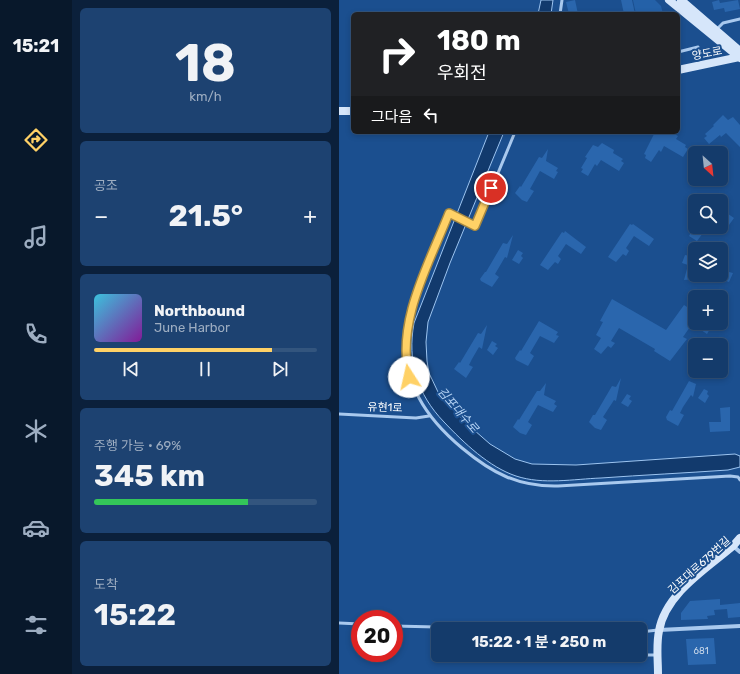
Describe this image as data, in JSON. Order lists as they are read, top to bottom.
{
  "streets": {
    "street": ["양도로", "김포대로679번길"],
    "lane": ["유현1로"]
  },
  "water": ["김포대수로"],
  "house_numbers": ["681"],
  "north": "bottom right",
  "page": {
    "tabs": "15:21",
    "tile": [
      ["18", "km/h"],
      "공조",
      ["주행 가능 · 69%", "345 km"],
      ["도착", "15:22"]
    ],
    "turn": ["180 m", "우회전"],
    "then": "그다음",
    "map_buttons": ["+", "−"],
    "heat": ["−", "21.5°", "+"],
    "song": ["Northbound", "June Harbor"],
    "limit": "20",
    "trip": "15:22 · 1 분 · 250 m"
  }
}
